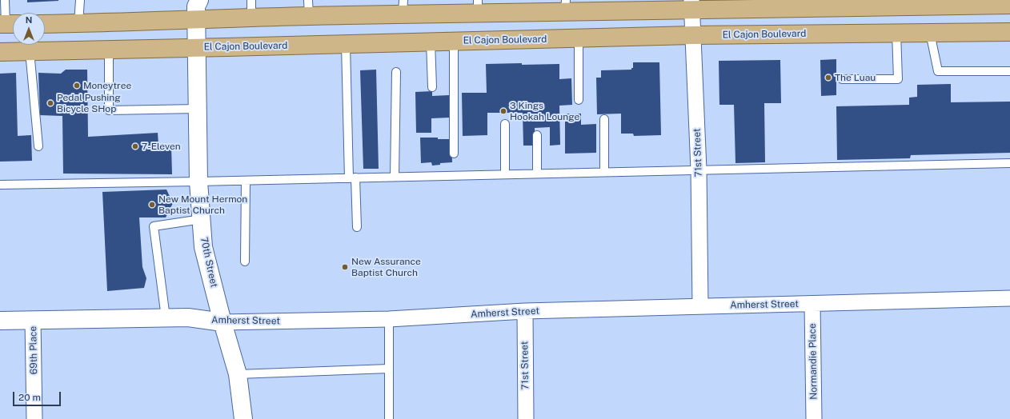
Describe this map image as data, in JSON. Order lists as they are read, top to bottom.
{
  "streets": {
    "main road": ["El Cajon Boulevard", "70th Street", "Amherst Street"],
    "street": ["71st Street", "69th Place", "Normandie Place"]
  },
  "crossings": [
    ["El Cajon Boulevard", "71st Street"],
    ["El Cajon Boulevard", "70th Street"],
    ["71st Street", "Amherst Street"],
    ["70th Street", "Amherst Street"],
    ["Amherst Street", "69th Place"],
    ["Amherst Street", "Normandie Place"]
  ],
  "places": [
    "The Luau",
    "Moneytree",
    "Pedal Pushing Bicycle SHop",
    "3 Kings Hookah Lounge",
    "7-Eleven",
    "New Mount Hermon Baptist Church",
    "New Assurance Baptist Church"
  ],
  "scale_bar": "20 m",
  "north": "top"
}
